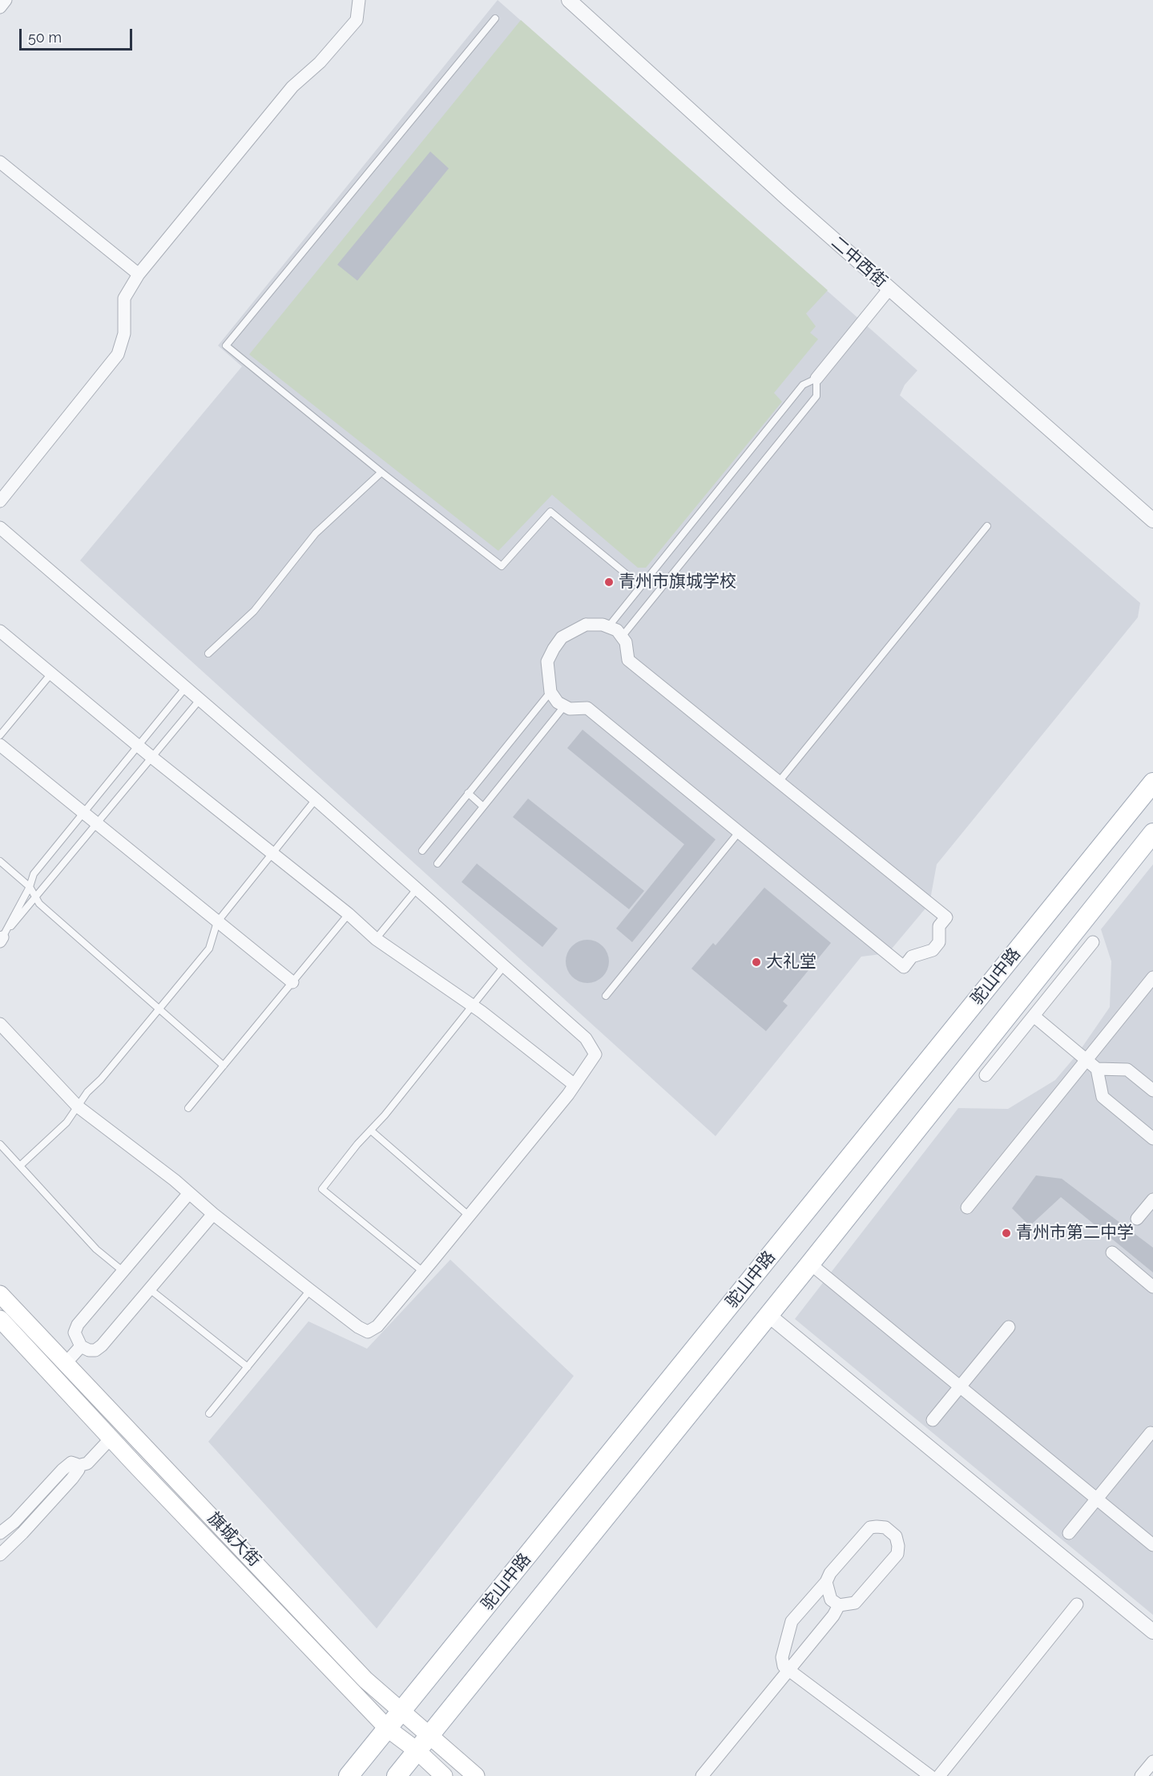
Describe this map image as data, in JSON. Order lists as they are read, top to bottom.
{
  "streets": {
    "main road": ["驼山中路", "旗城大街"],
    "street": ["二中西街"]
  },
  "crossings": [
    ["驼山中路", "旗城大街"]
  ],
  "places": ["青州市旗城学校", "大礼堂", "青州市第二中学"],
  "scale_bar": "50 m"
}
